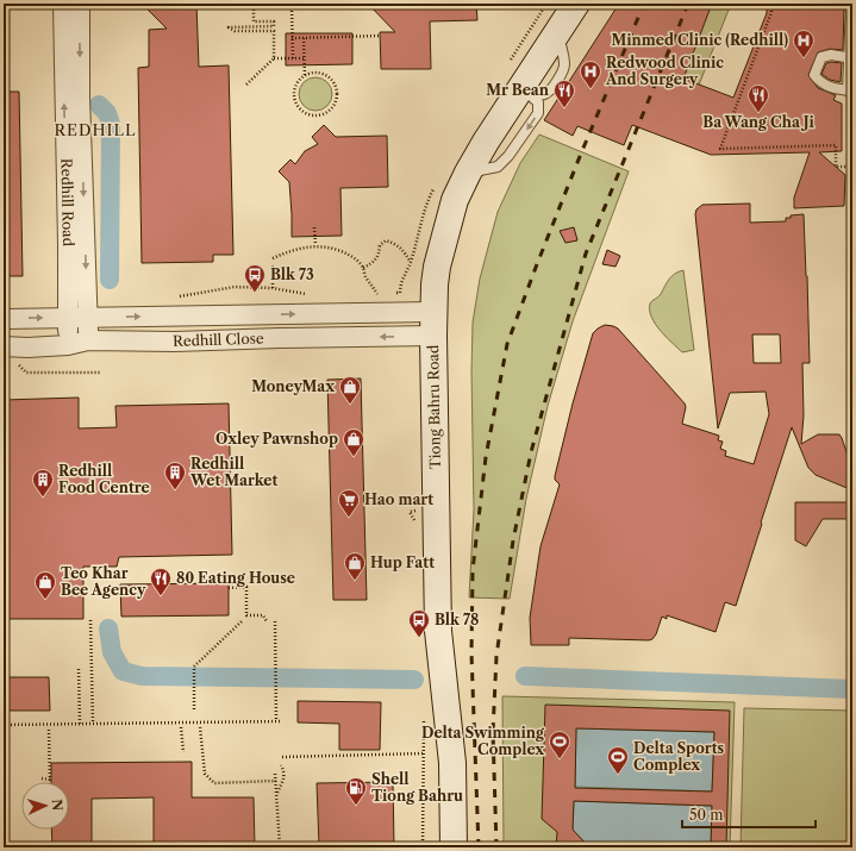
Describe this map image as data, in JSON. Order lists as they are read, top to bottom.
{
  "streets": {
    "main road": ["Tiong Bahru Road"],
    "street": ["Redhill Road", "Redhill Close"]
  },
  "crossings": [
    ["Redhill Road", "Redhill Close"],
    ["Redhill Close", "Tiong Bahru Road"]
  ],
  "districts": ["REDHILL"],
  "places": {
    "hospital": ["Minmed Clinic (Redhill)", "Redwood Clinic And Surgery"],
    "restaurant": ["Mr Bean", "Ba Wang Cha Ji", "80 Eating House"],
    "bus stop": ["Blk 73", "Blk 78"],
    "shop": [
      "MoneyMax",
      "Oxley Pawnshop",
      "Hup Fatt",
      "Teo Khar Bee Agency"
    ],
    "building": ["Redhill Wet Market", "Redhill Food Centre"],
    "supermarket": ["Hao mart"],
    "sports": ["Delta Swimming Complex", "Delta Sports Complex"],
    "fuel station": ["Shell Tiong Bahru"]
  },
  "scale_bar": "50 m",
  "north": "right"
}
